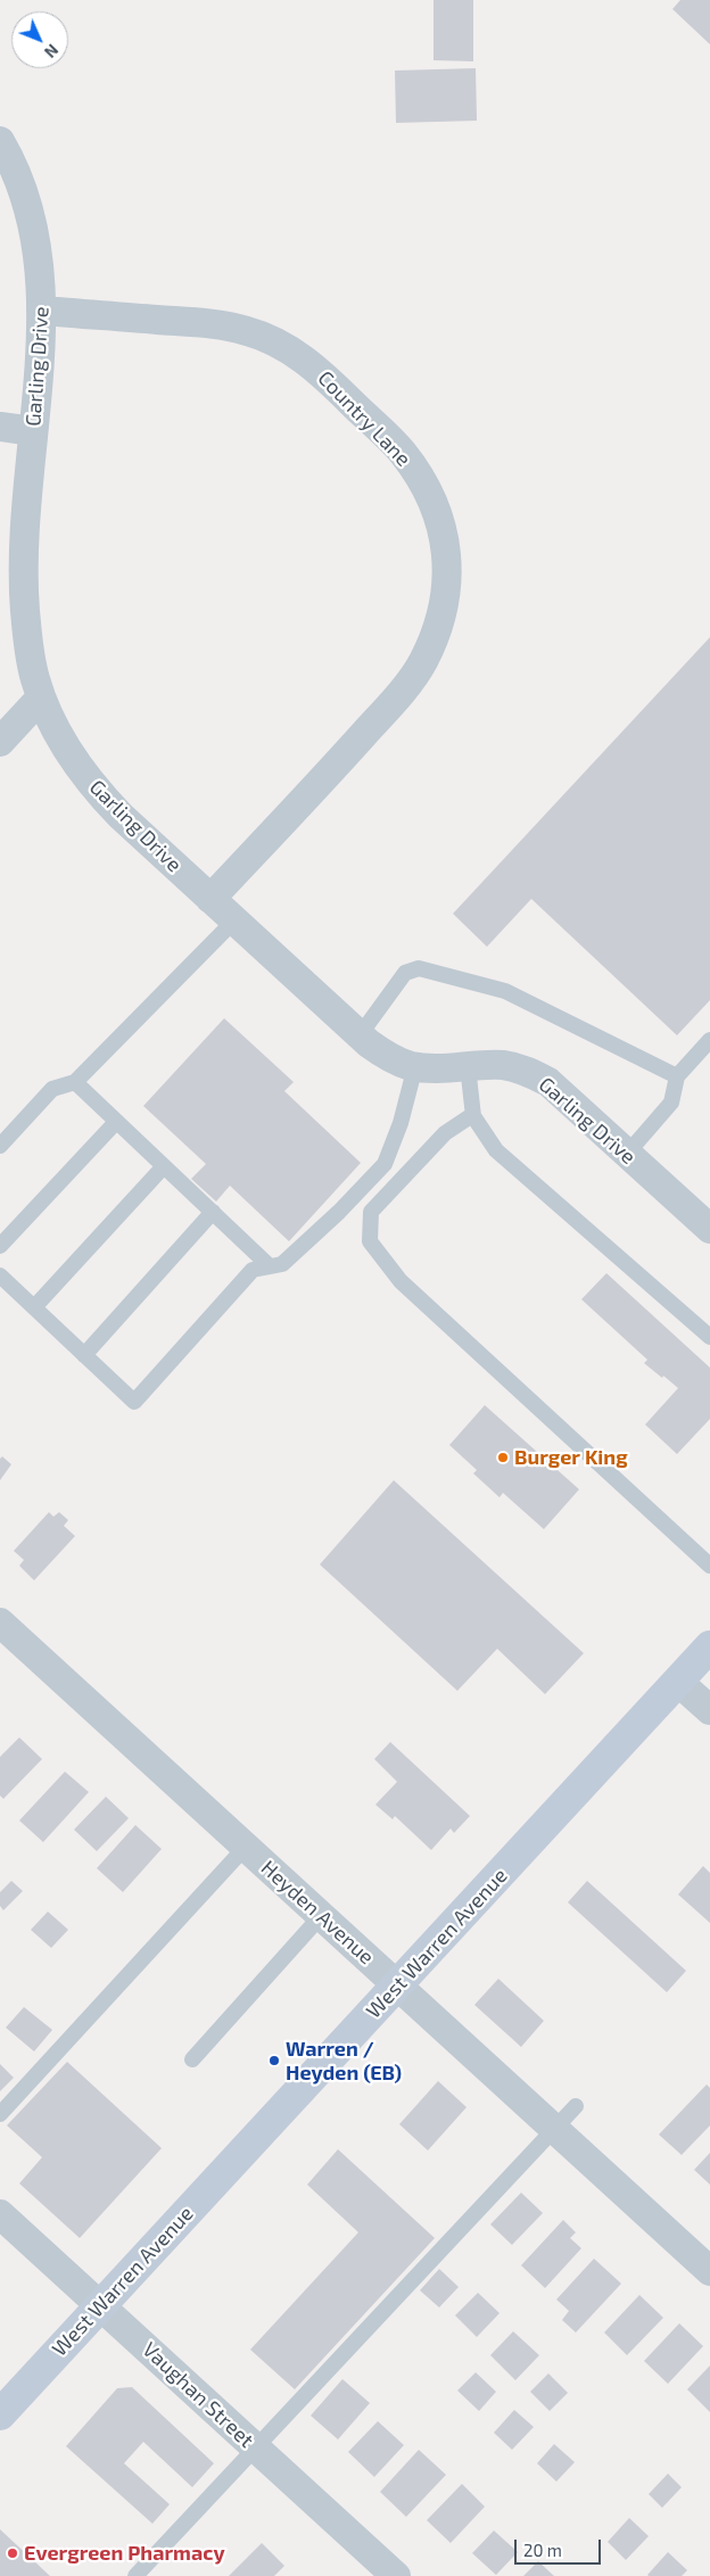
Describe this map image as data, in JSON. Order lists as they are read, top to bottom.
{
  "streets": {
    "main road": ["West Warren Avenue"],
    "street": [
      "Garling Drive",
      "Country Lane",
      "Heyden Avenue",
      "Vaughan Street"
    ]
  },
  "crossings": [
    ["Garling Drive", "Country Lane"],
    ["Heyden Avenue", "West Warren Avenue"],
    ["West Warren Avenue", "Vaughan Street"]
  ],
  "places": ["Burger King", "Warren / Heyden (EB)", "Evergreen Pharmacy"],
  "scale_bar": "20 m",
  "north": "bottom right"
}
